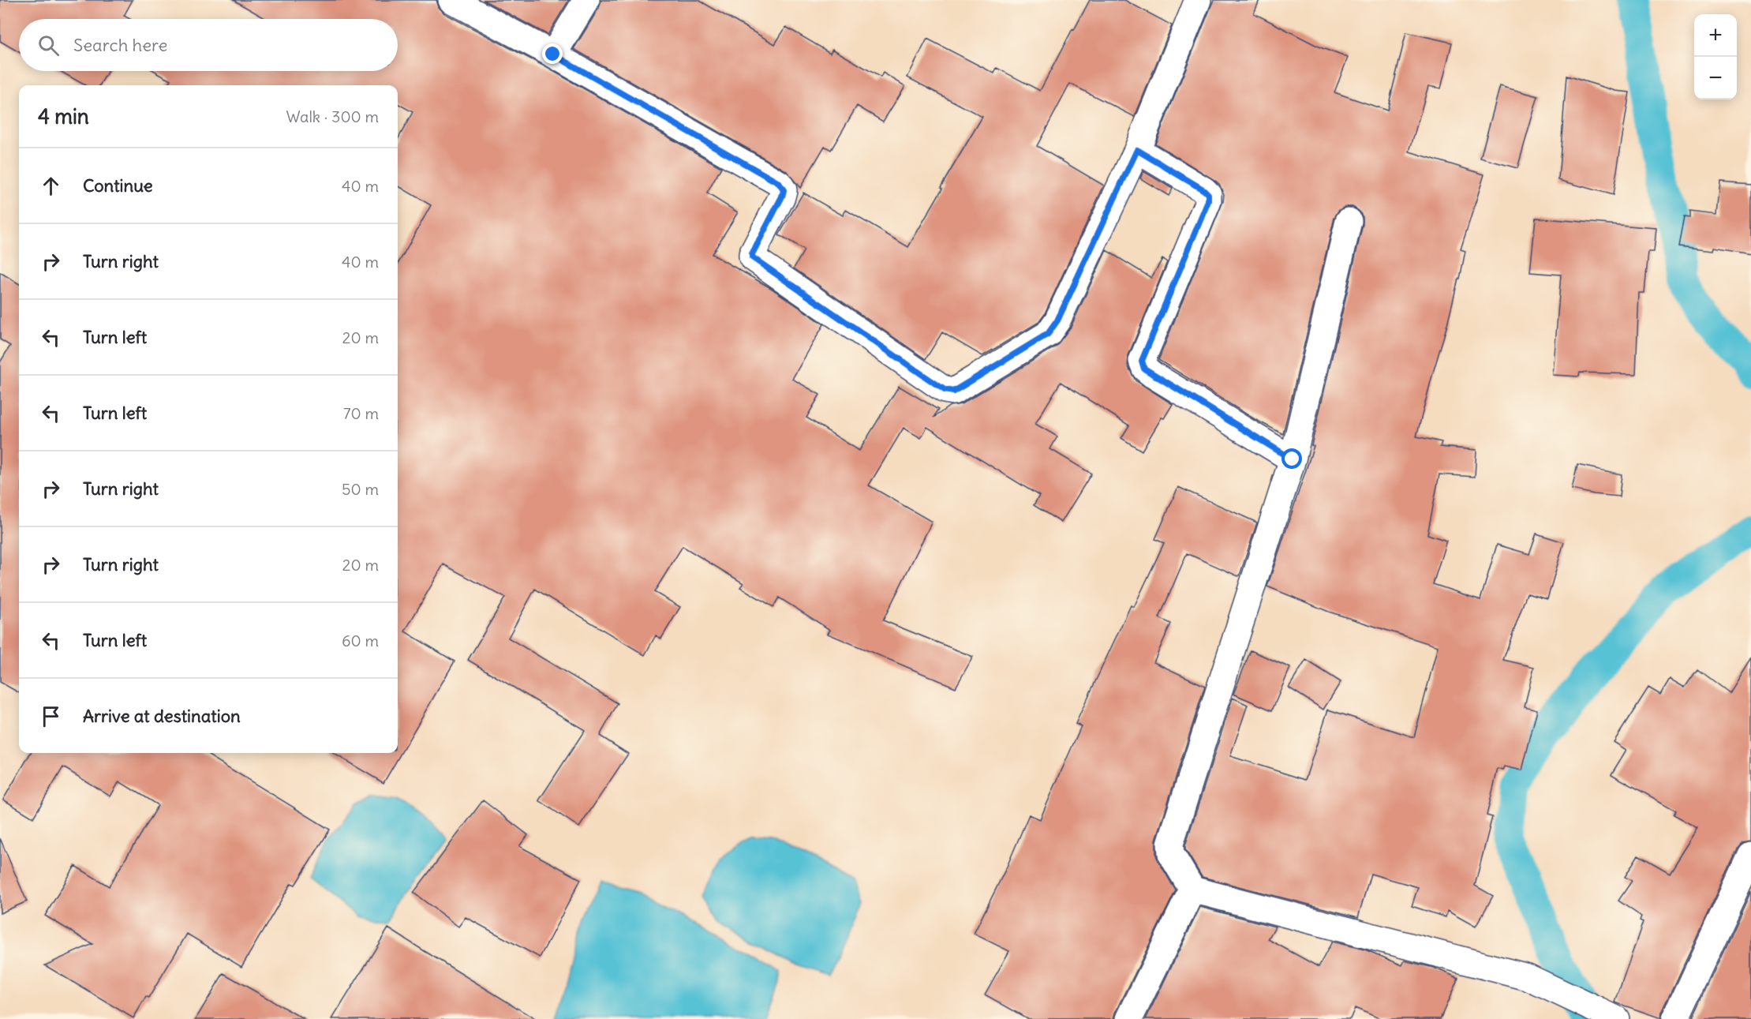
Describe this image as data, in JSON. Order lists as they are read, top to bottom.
{
  "page": {
    "map_buttons": ["+", "−"],
    "search": "Search here",
    "heading": ["4 min", "Walk · 300 m"],
    "list": [
      ["Continue", "40 m"],
      ["Turn right", "40 m"],
      ["Turn left", "20 m"],
      ["Turn left", "70 m"],
      ["Turn right", "50 m"],
      ["Turn right", "20 m"],
      ["Turn left", "60 m"],
      "Arrive at destination"
    ]
  }
}
